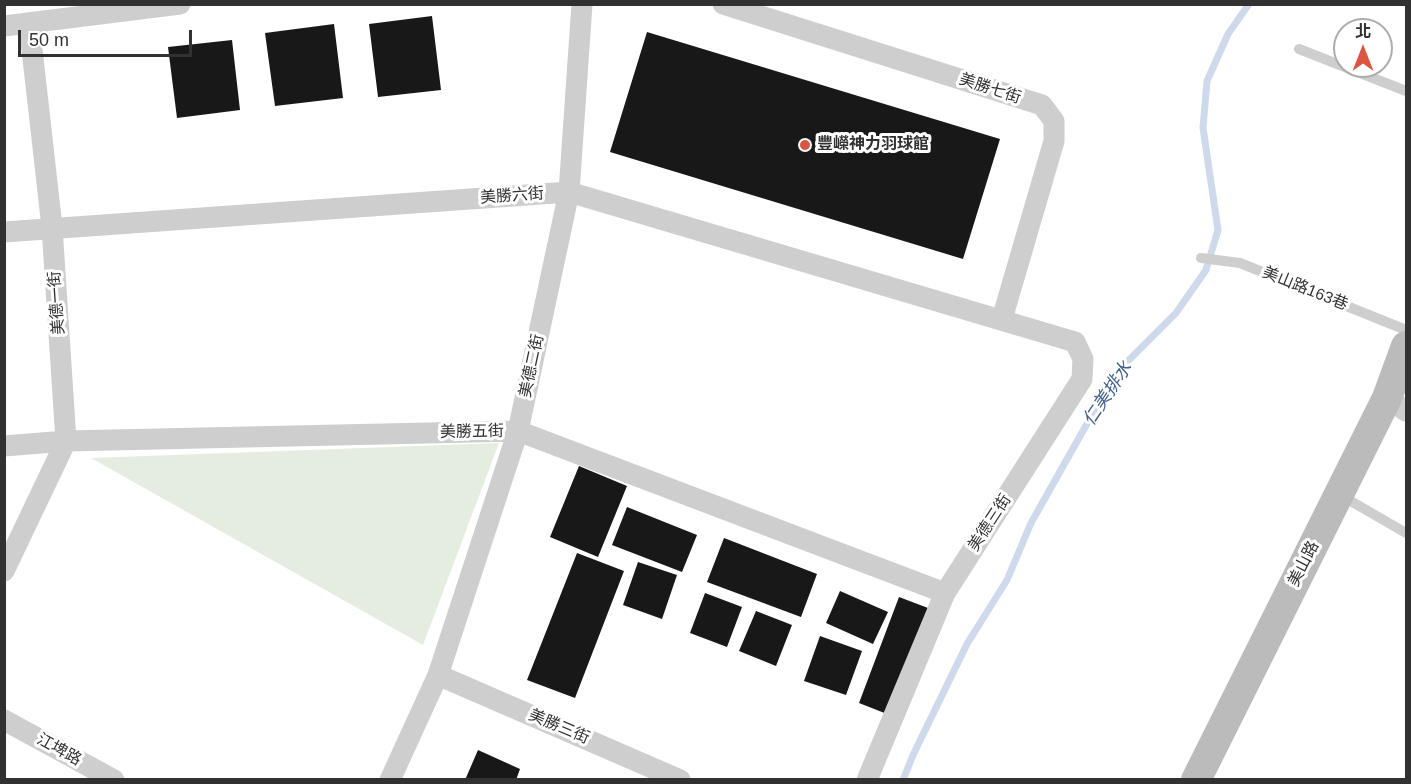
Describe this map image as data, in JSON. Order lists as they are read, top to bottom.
{
  "streets": {
    "street": [
      "美勝七街",
      "美勝六街",
      "美德一街",
      "美德二街",
      "美勝五街",
      "美德三街",
      "美山路",
      "美勝三街",
      "江埤路"
    ],
    "lane": ["美山路163巷"]
  },
  "crossings": [
    ["美勝七街", "美勝六街"],
    ["美勝七街", "美德三街"],
    ["美勝六街", "美德一街"],
    ["美勝六街", "美德二街"],
    ["美勝六街", "美德三街"],
    ["美德一街", "美勝五街"],
    ["美德二街", "美勝五街"],
    ["美德二街", "美勝三街"],
    ["美勝五街", "美德三街"]
  ],
  "water": ["仁美排水"],
  "places": ["豐嶸神力羽球館"],
  "scale_bar": "50 m",
  "north": "top"
}
